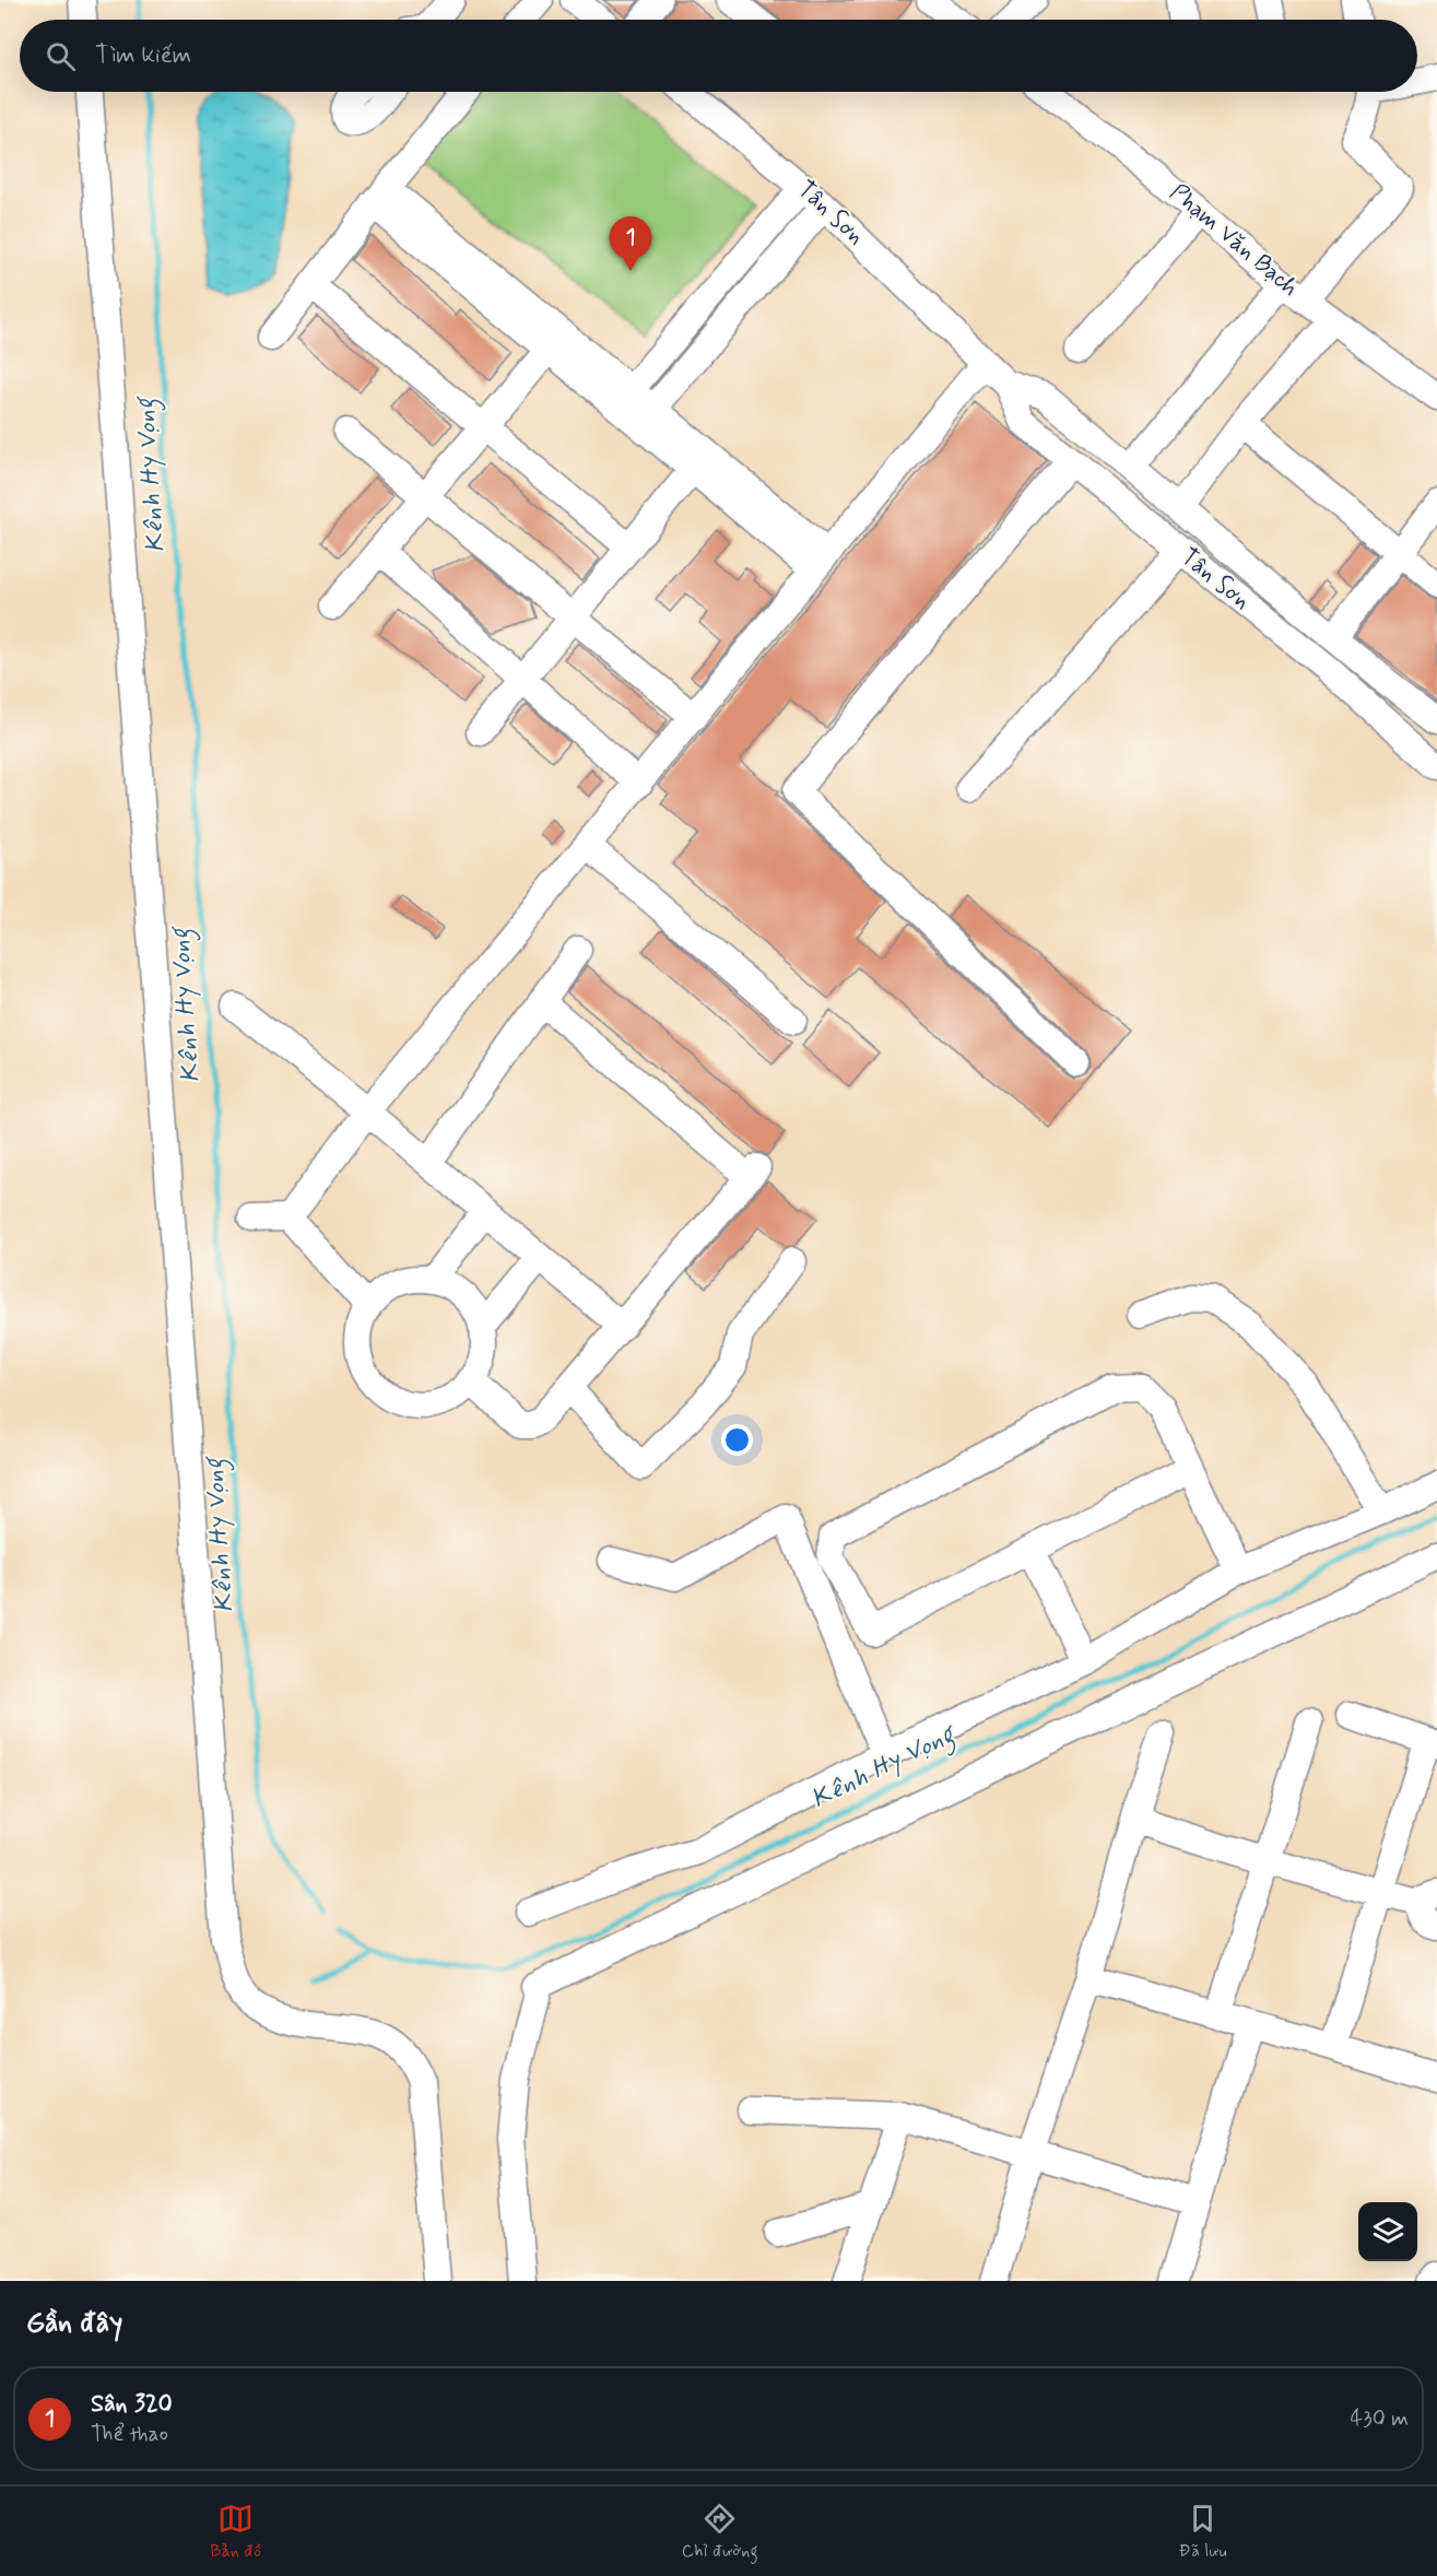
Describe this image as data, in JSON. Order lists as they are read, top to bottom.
{
  "streets": {
    "street": ["Tân Sơn", "Phạm Văn Bạch"]
  },
  "water": ["Kênh Hy Vọng"],
  "page": {
    "search": "Tìm kiếm",
    "pins": "1",
    "heading": "Gần đây",
    "list": [
      {
        "mark": "1",
        "name": "Sân 320",
        "note": "Thể thao",
        "value": "430 m"
      }
    ],
    "nav": ["Bản đồ", "Chỉ đường", "Đã lưu"]
  }
}
